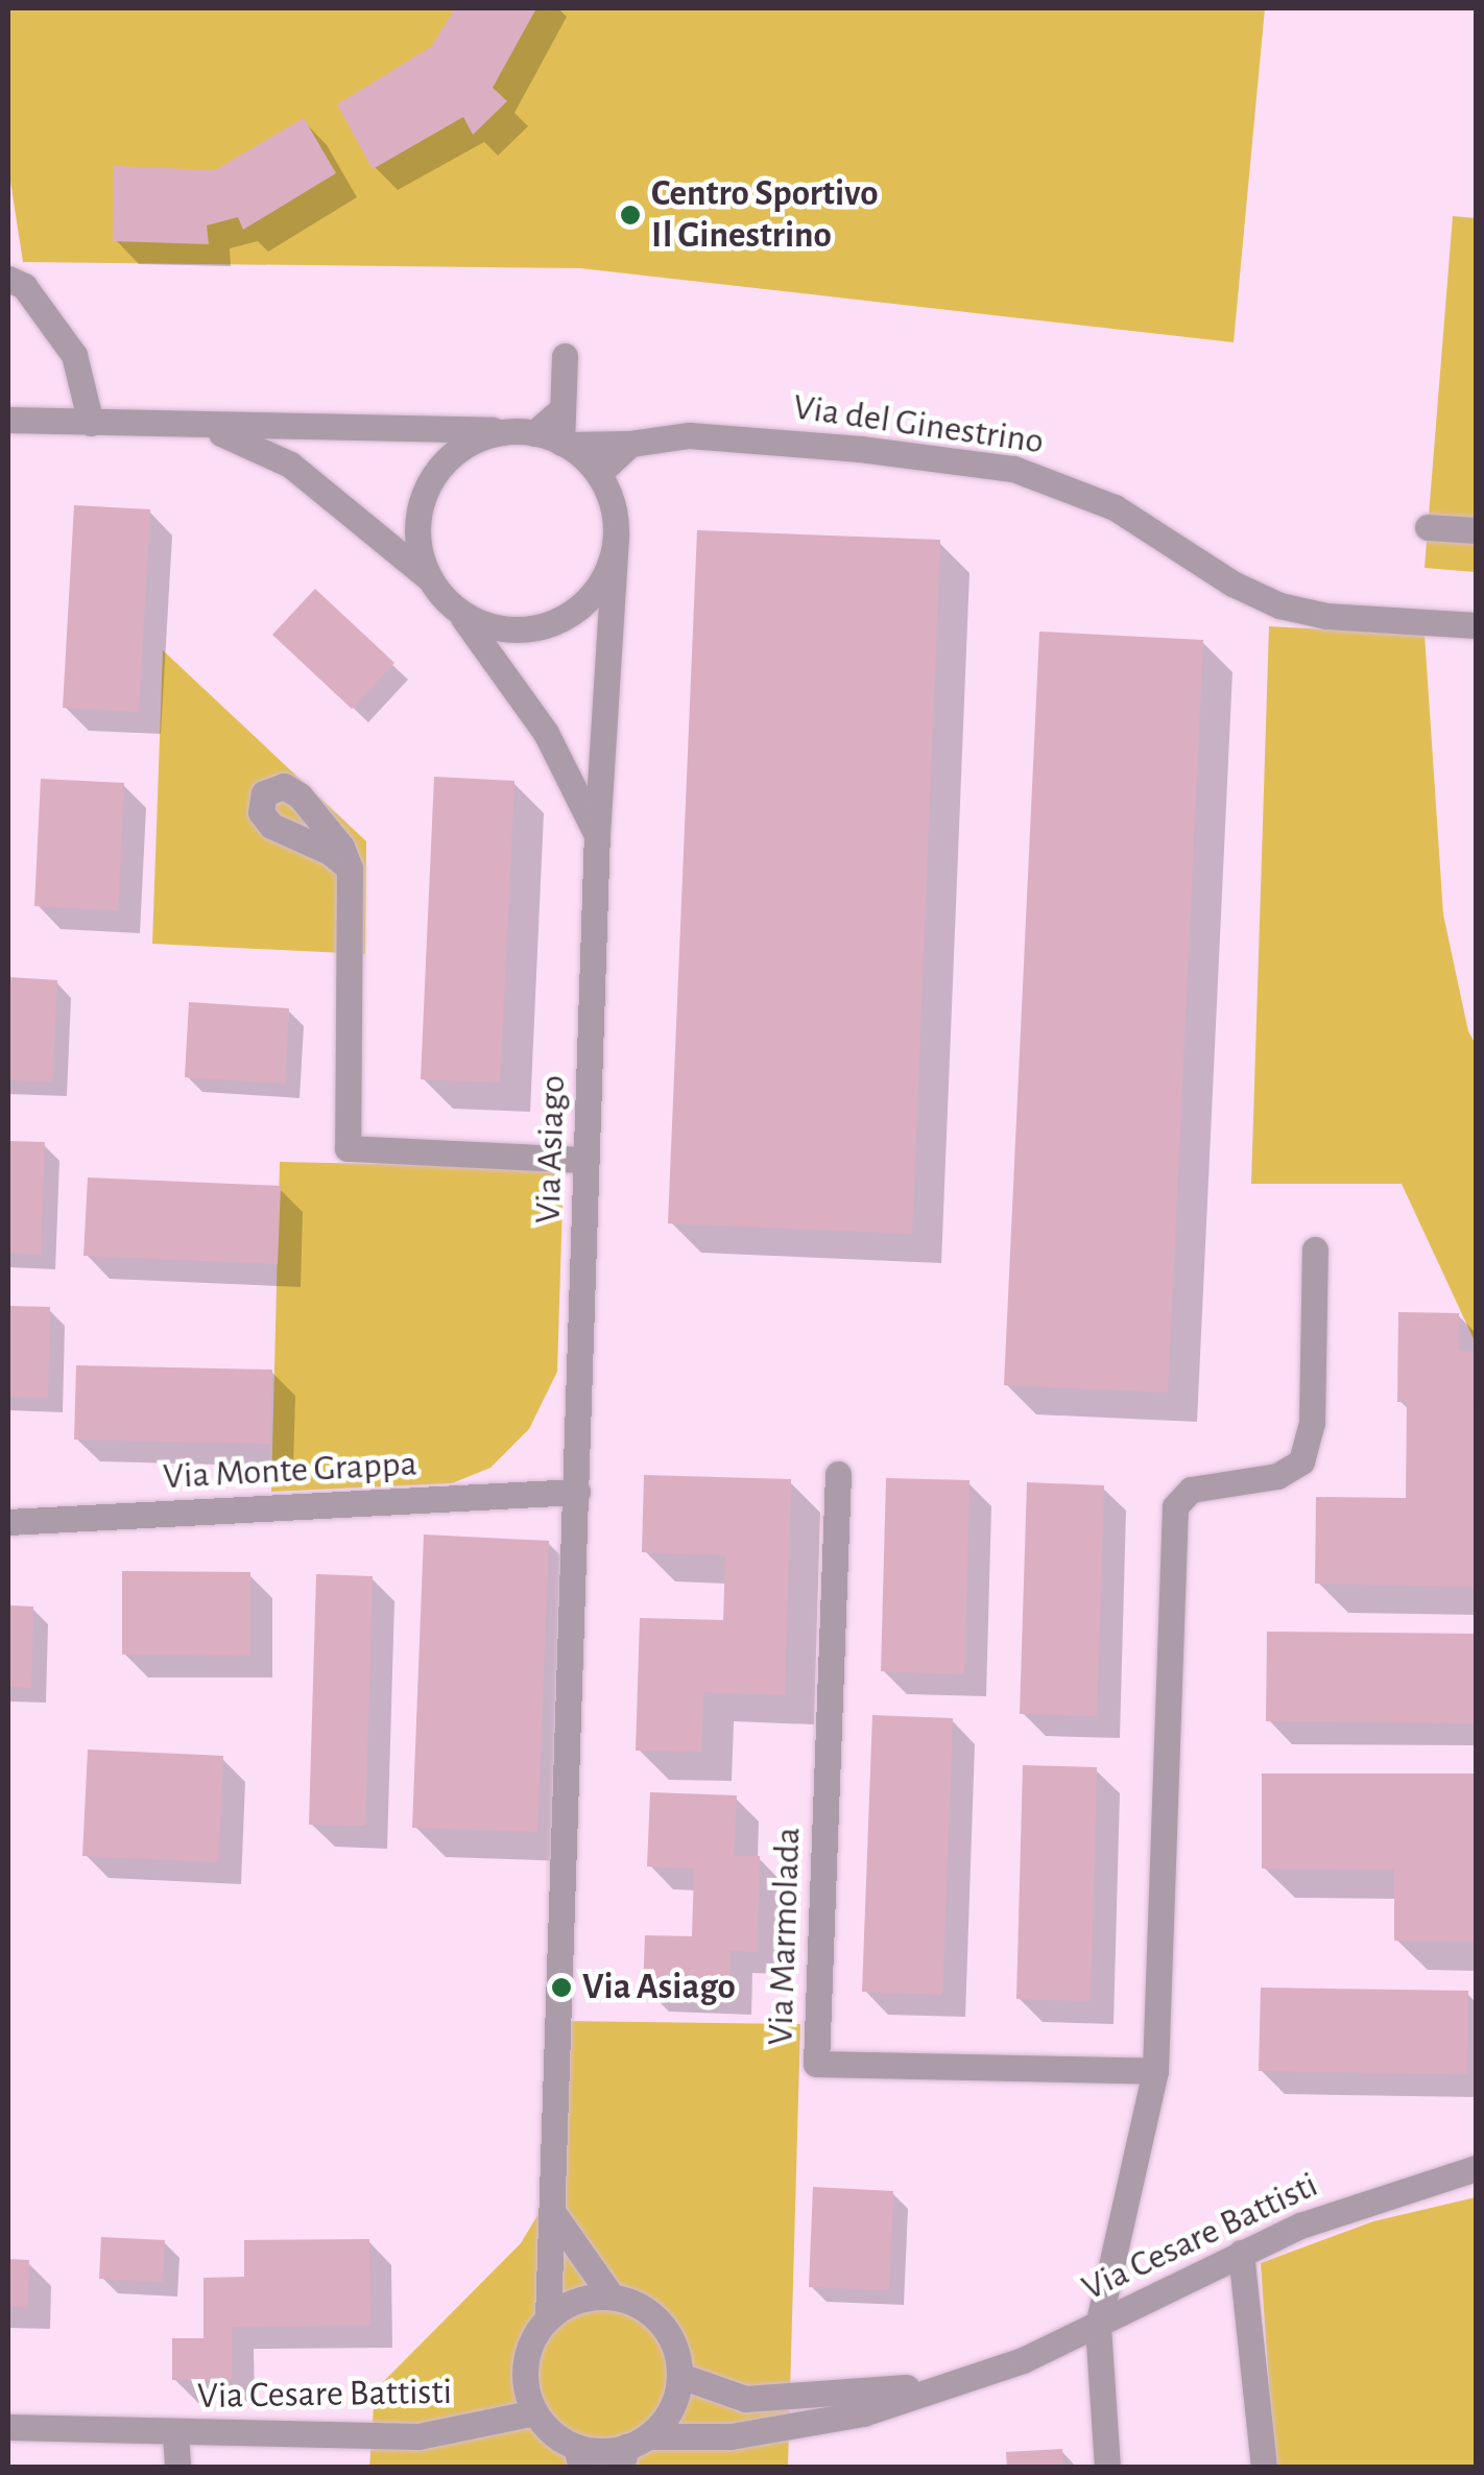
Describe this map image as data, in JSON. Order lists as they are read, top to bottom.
{
  "streets": {
    "street": [
      "Via del Ginestrino",
      "Via Asiago",
      "Via Monte Grappa",
      "Via Marmolada",
      "Via Cesare Battisti"
    ]
  },
  "crossings": [
    ["Via del Ginestrino", "Via Asiago"],
    ["Via Asiago", "Via Monte Grappa"],
    ["Via Asiago", "Via Cesare Battisti"]
  ],
  "places": ["Centro Sportivo Il Ginestrino", "Via Asiago"]
}
